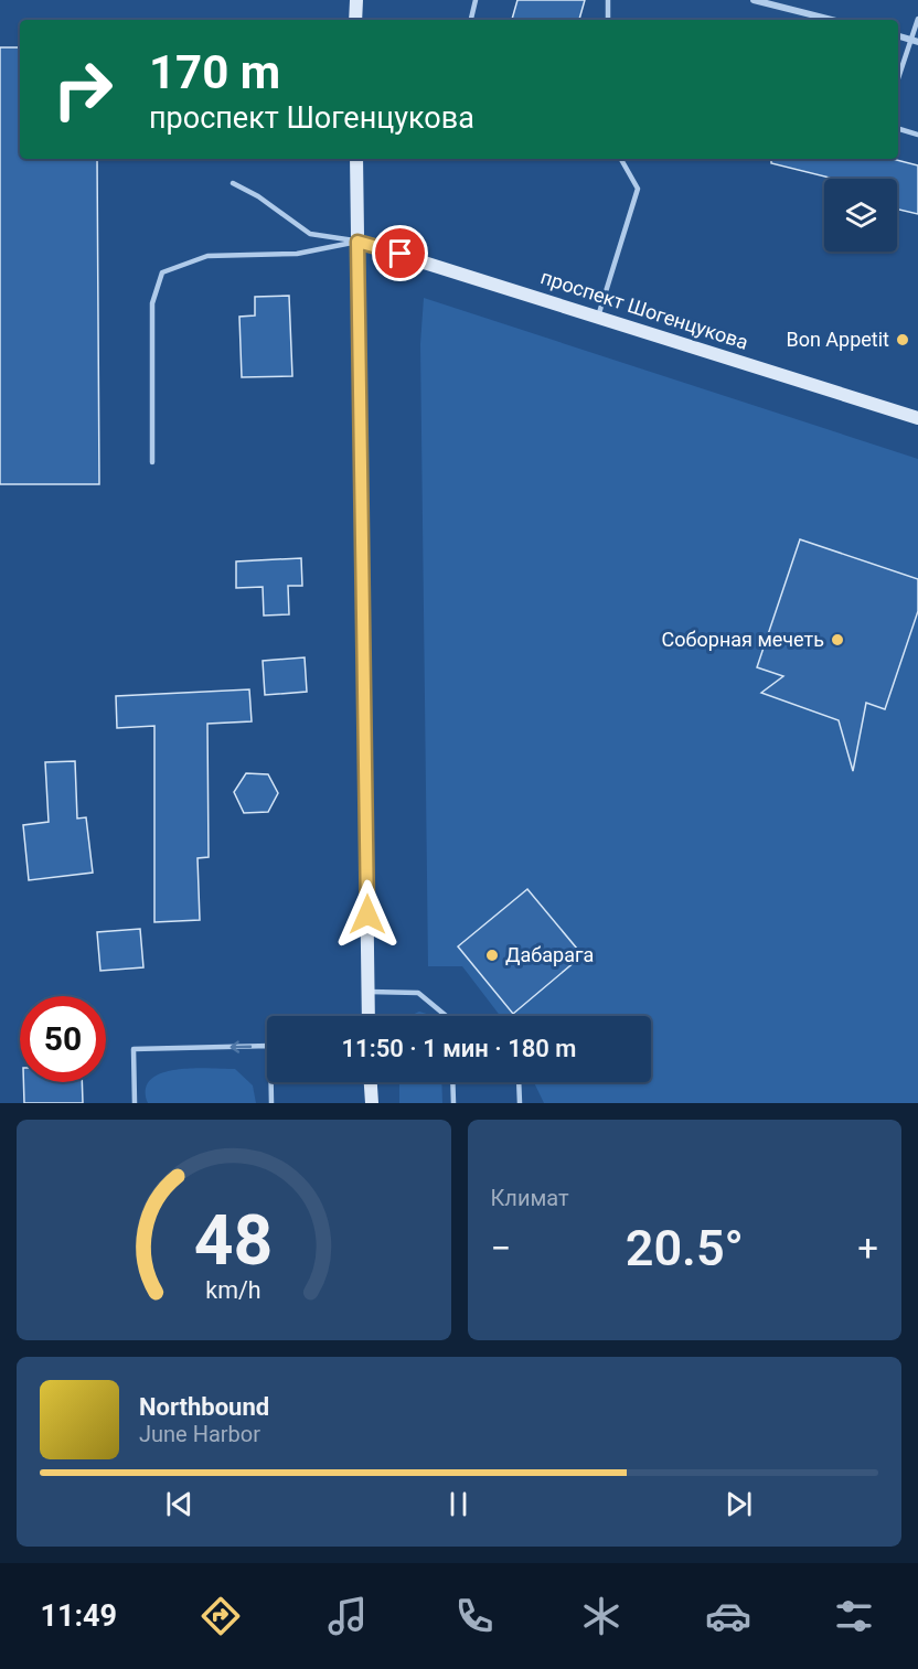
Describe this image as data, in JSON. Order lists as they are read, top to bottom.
{
  "streets": {
    "main road": ["проспект Шогенцукова"]
  },
  "places": ["Bon Appetit", "Соборная мечеть", "Дабарага"],
  "page": {
    "turn": ["170 m", "проспект Шогенцукова"],
    "limit": "50",
    "trip": "11:50 · 1 мин · 180 m",
    "tile": "Климат",
    "heat": ["−", "20.5°", "+"],
    "song": ["Northbound", "June Harbor"],
    "tabs": "11:49",
    "gauge": ["48", "km/h"]
  }
}
